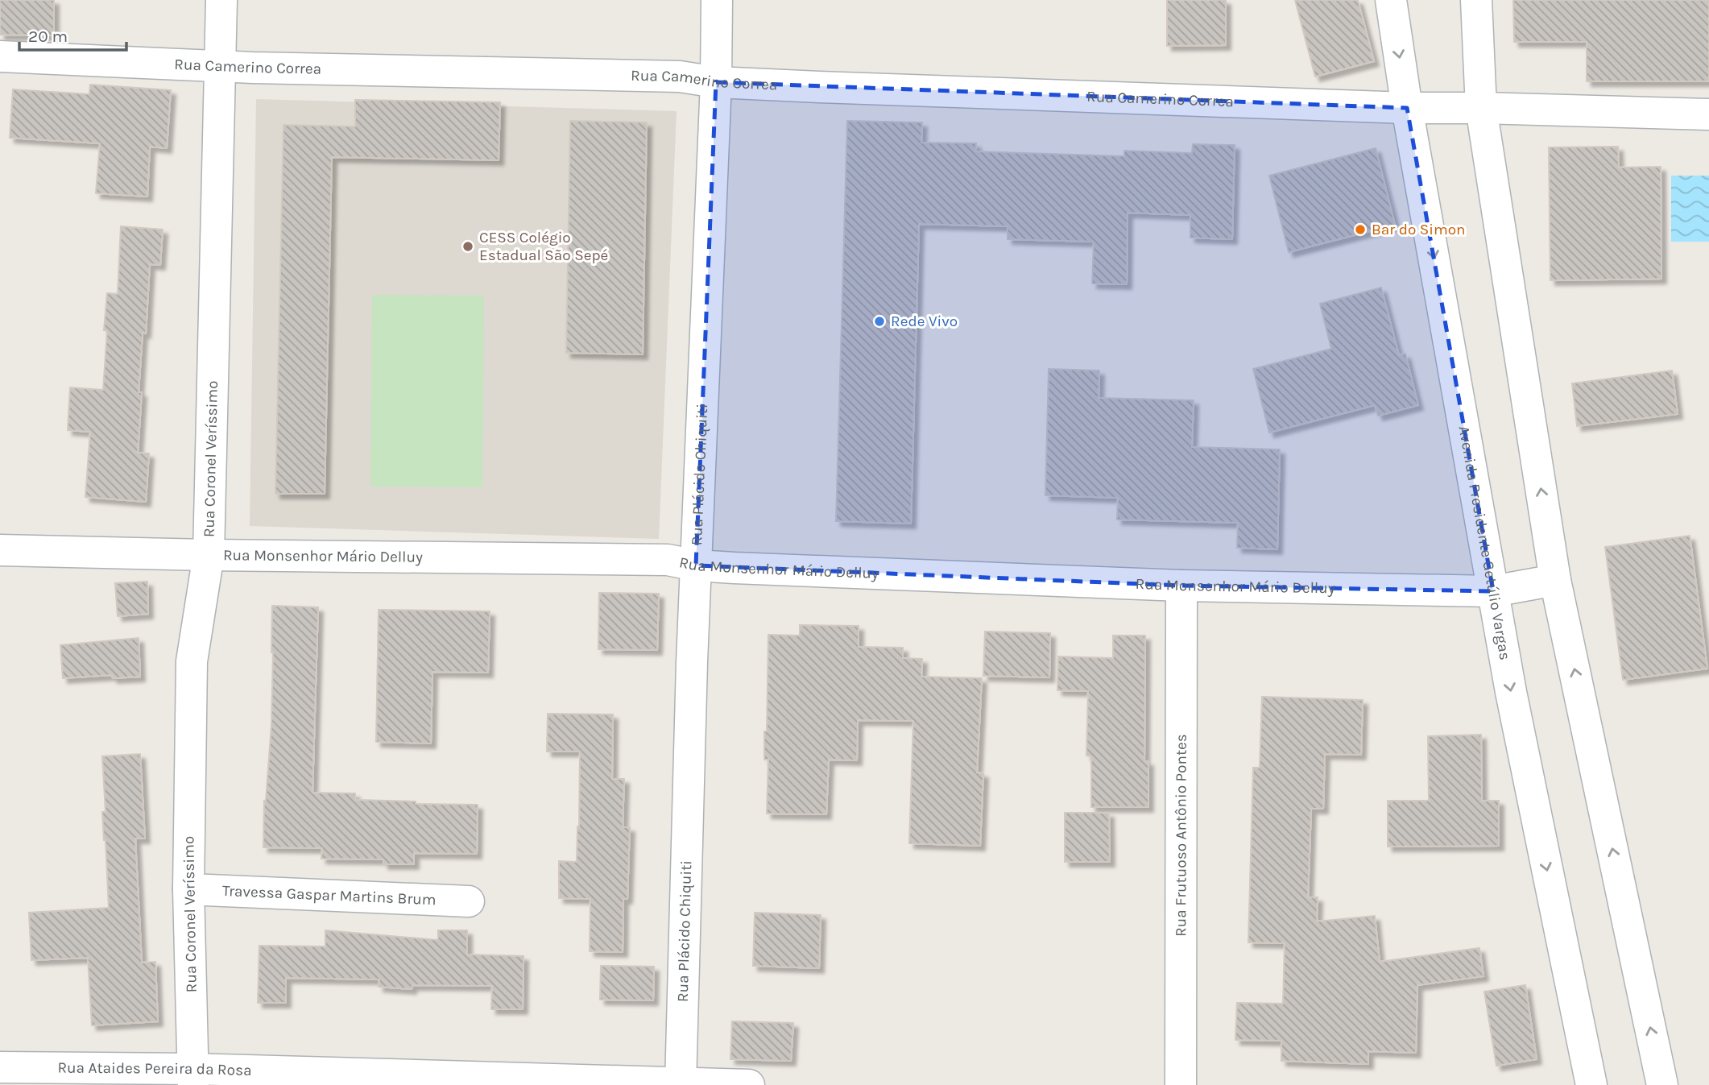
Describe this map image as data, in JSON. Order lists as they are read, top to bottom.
{
  "streets": {
    "street": [
      "Rua Camerino Correa",
      "Rua Coronel Veríssimo",
      "Rua Plácido Chiquiti",
      "Avenida Presidente Getúlio Vargas",
      "Rua Monsenhor Mário Delluy",
      "Rua Frutuoso Antônio Pontes",
      "Travessa Gaspar Martins Brum",
      "Rua Ataides Pereira da Rosa"
    ]
  },
  "crossings": [
    ["Rua Camerino Correa", "Rua Coronel Veríssimo"],
    ["Rua Camerino Correa", "Rua Plácido Chiquiti"],
    ["Rua Camerino Correa", "Avenida Presidente Getúlio Vargas"],
    ["Rua Coronel Veríssimo", "Rua Monsenhor Mário Delluy"],
    ["Rua Coronel Veríssimo", "Travessa Gaspar Martins Brum"],
    ["Rua Coronel Veríssimo", "Rua Ataides Pereira da Rosa"],
    ["Rua Plácido Chiquiti", "Rua Monsenhor Mário Delluy"],
    ["Rua Plácido Chiquiti", "Rua Ataides Pereira da Rosa"],
    ["Avenida Presidente Getúlio Vargas", "Rua Monsenhor Mário Delluy"],
    ["Rua Monsenhor Mário Delluy", "Rua Frutuoso Antônio Pontes"]
  ],
  "places": ["Bar do Simon", "CESS Colégio Estadual São Sepé", "Rede Vivo"],
  "scale_bar": "20 m"
}
